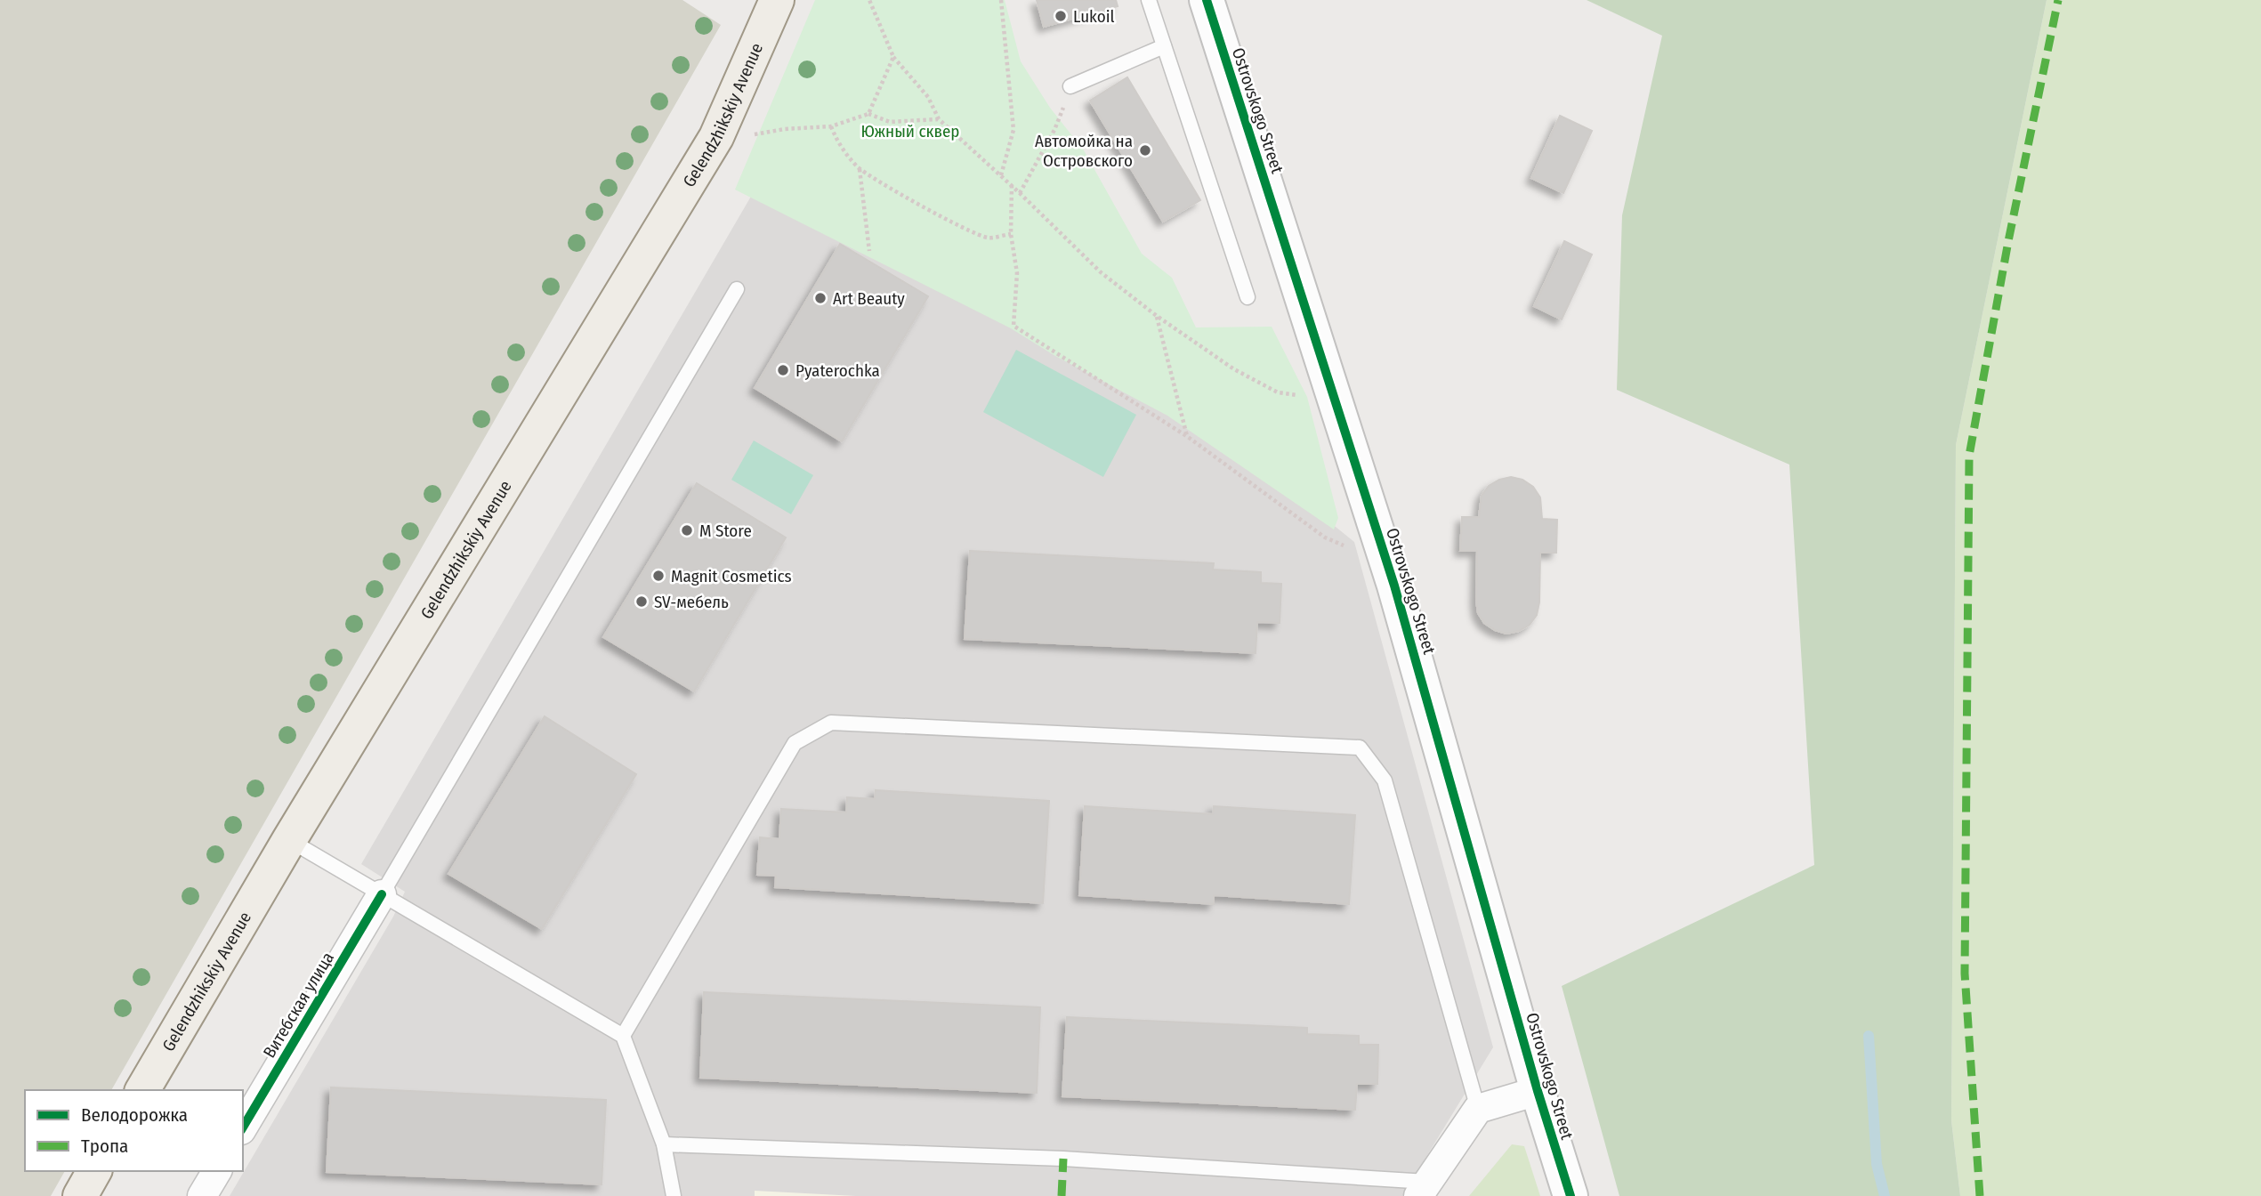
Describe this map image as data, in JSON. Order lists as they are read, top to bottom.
{
  "streets": {
    "main road": ["Gelendzhikskiy Avenue"],
    "street": ["Ostrovskogo Street", "Витебская улица"]
  },
  "parks": ["Южный сквер"],
  "places": [
    "Lukoil",
    "Автомойка на Островского",
    "Art Beauty",
    "Pyaterochka",
    "M Store",
    "Magnit Cosmetics",
    "SV-мебель"
  ],
  "legend": ["Велодорожка", "Тропа"]
}
